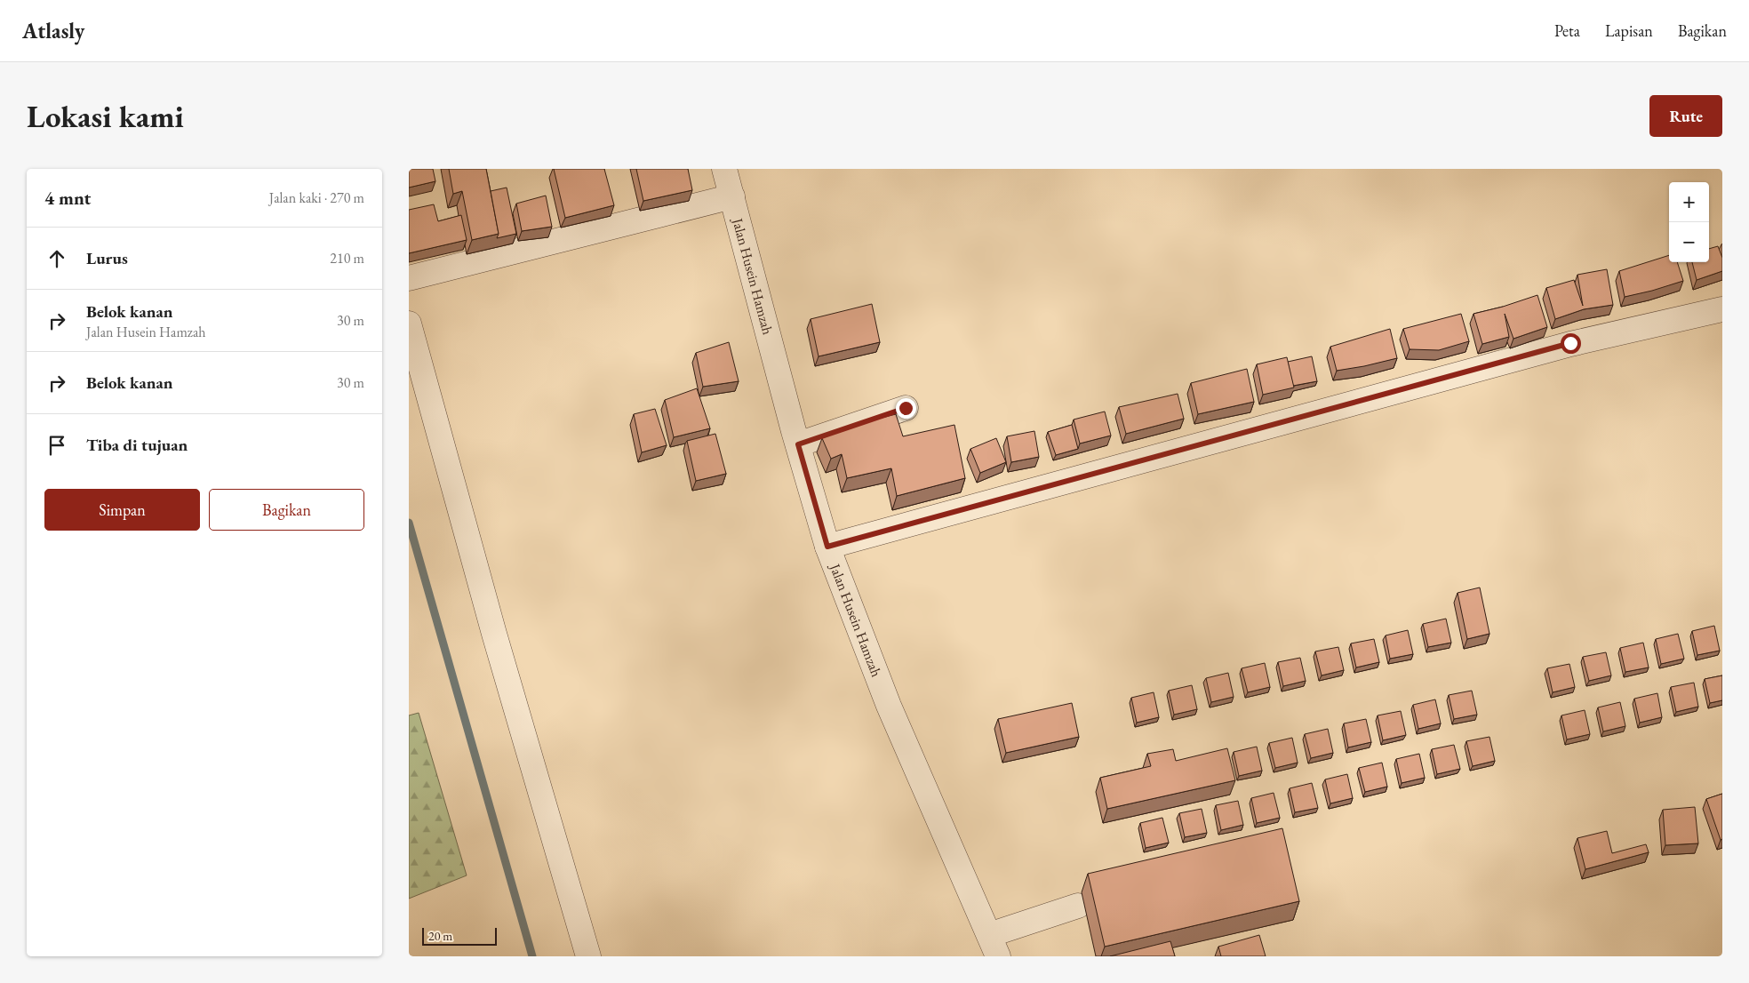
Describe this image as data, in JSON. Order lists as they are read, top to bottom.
{
  "streets": {
    "street": ["Jalan Husein Hamzah"]
  },
  "scale_bar": "20 m",
  "page": {
    "header": "Atlasly",
    "nav": ["Peta", "Lapisan", "Bagikan"],
    "buttons": [
      "Rute",
      ["Simpan", "Bagikan"]
    ],
    "title": "Lokasi kami",
    "heading": ["4 mnt", "Jalan kaki · 270 m"],
    "map_buttons": ["+", "−"],
    "list": [
      ["Lurus", "210 m"],
      ["Belok kanan", "Jalan Husein Hamzah", "30 m"],
      ["Belok kanan", "30 m"],
      "Tiba di tujuan"
    ],
    "scale": "20 m"
  }
}
